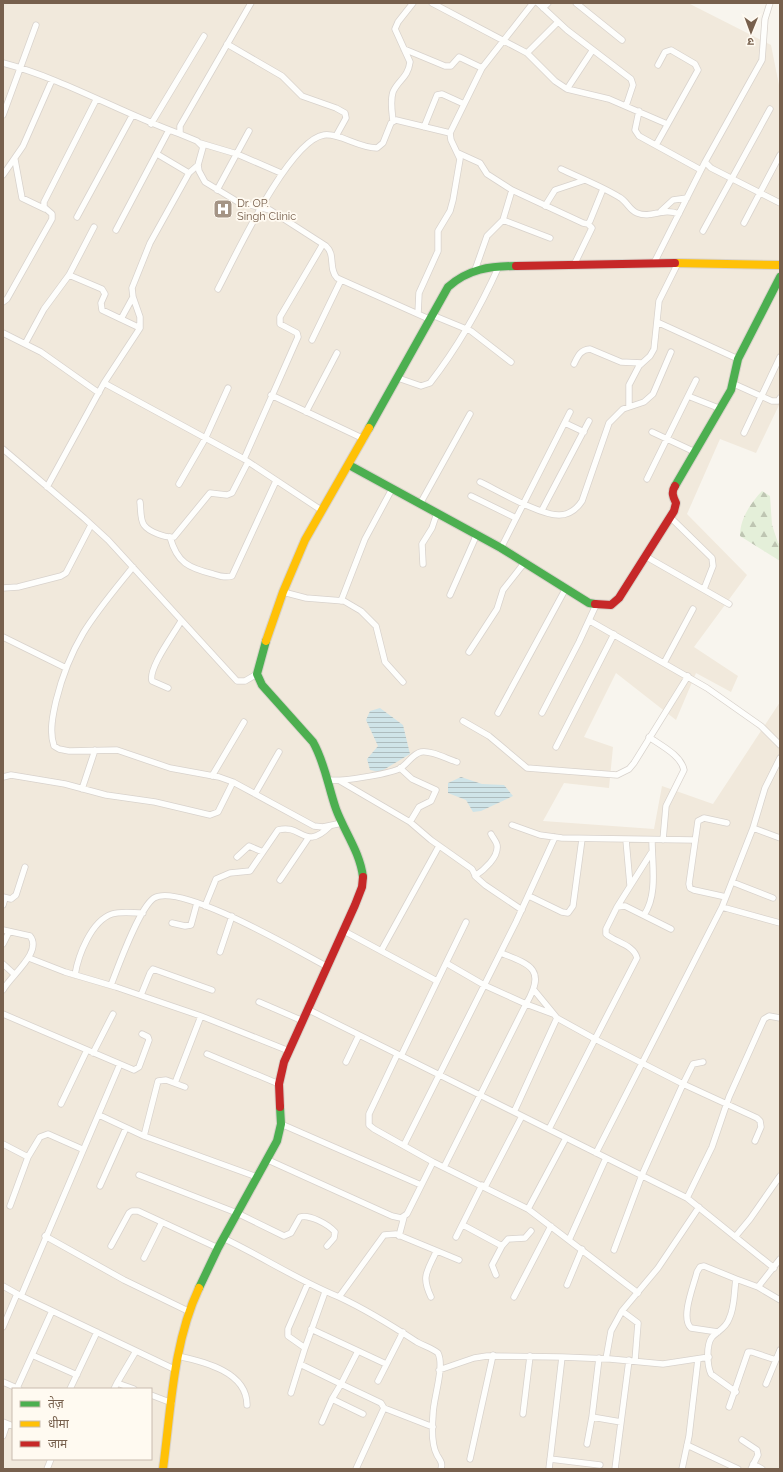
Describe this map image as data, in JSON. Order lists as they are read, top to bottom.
{
  "places": {
    "hospital": ["Dr. OP. Singh Clinic"]
  },
  "legend": ["तेज़", "धीमा", "जाम"],
  "north": "bottom"
}
